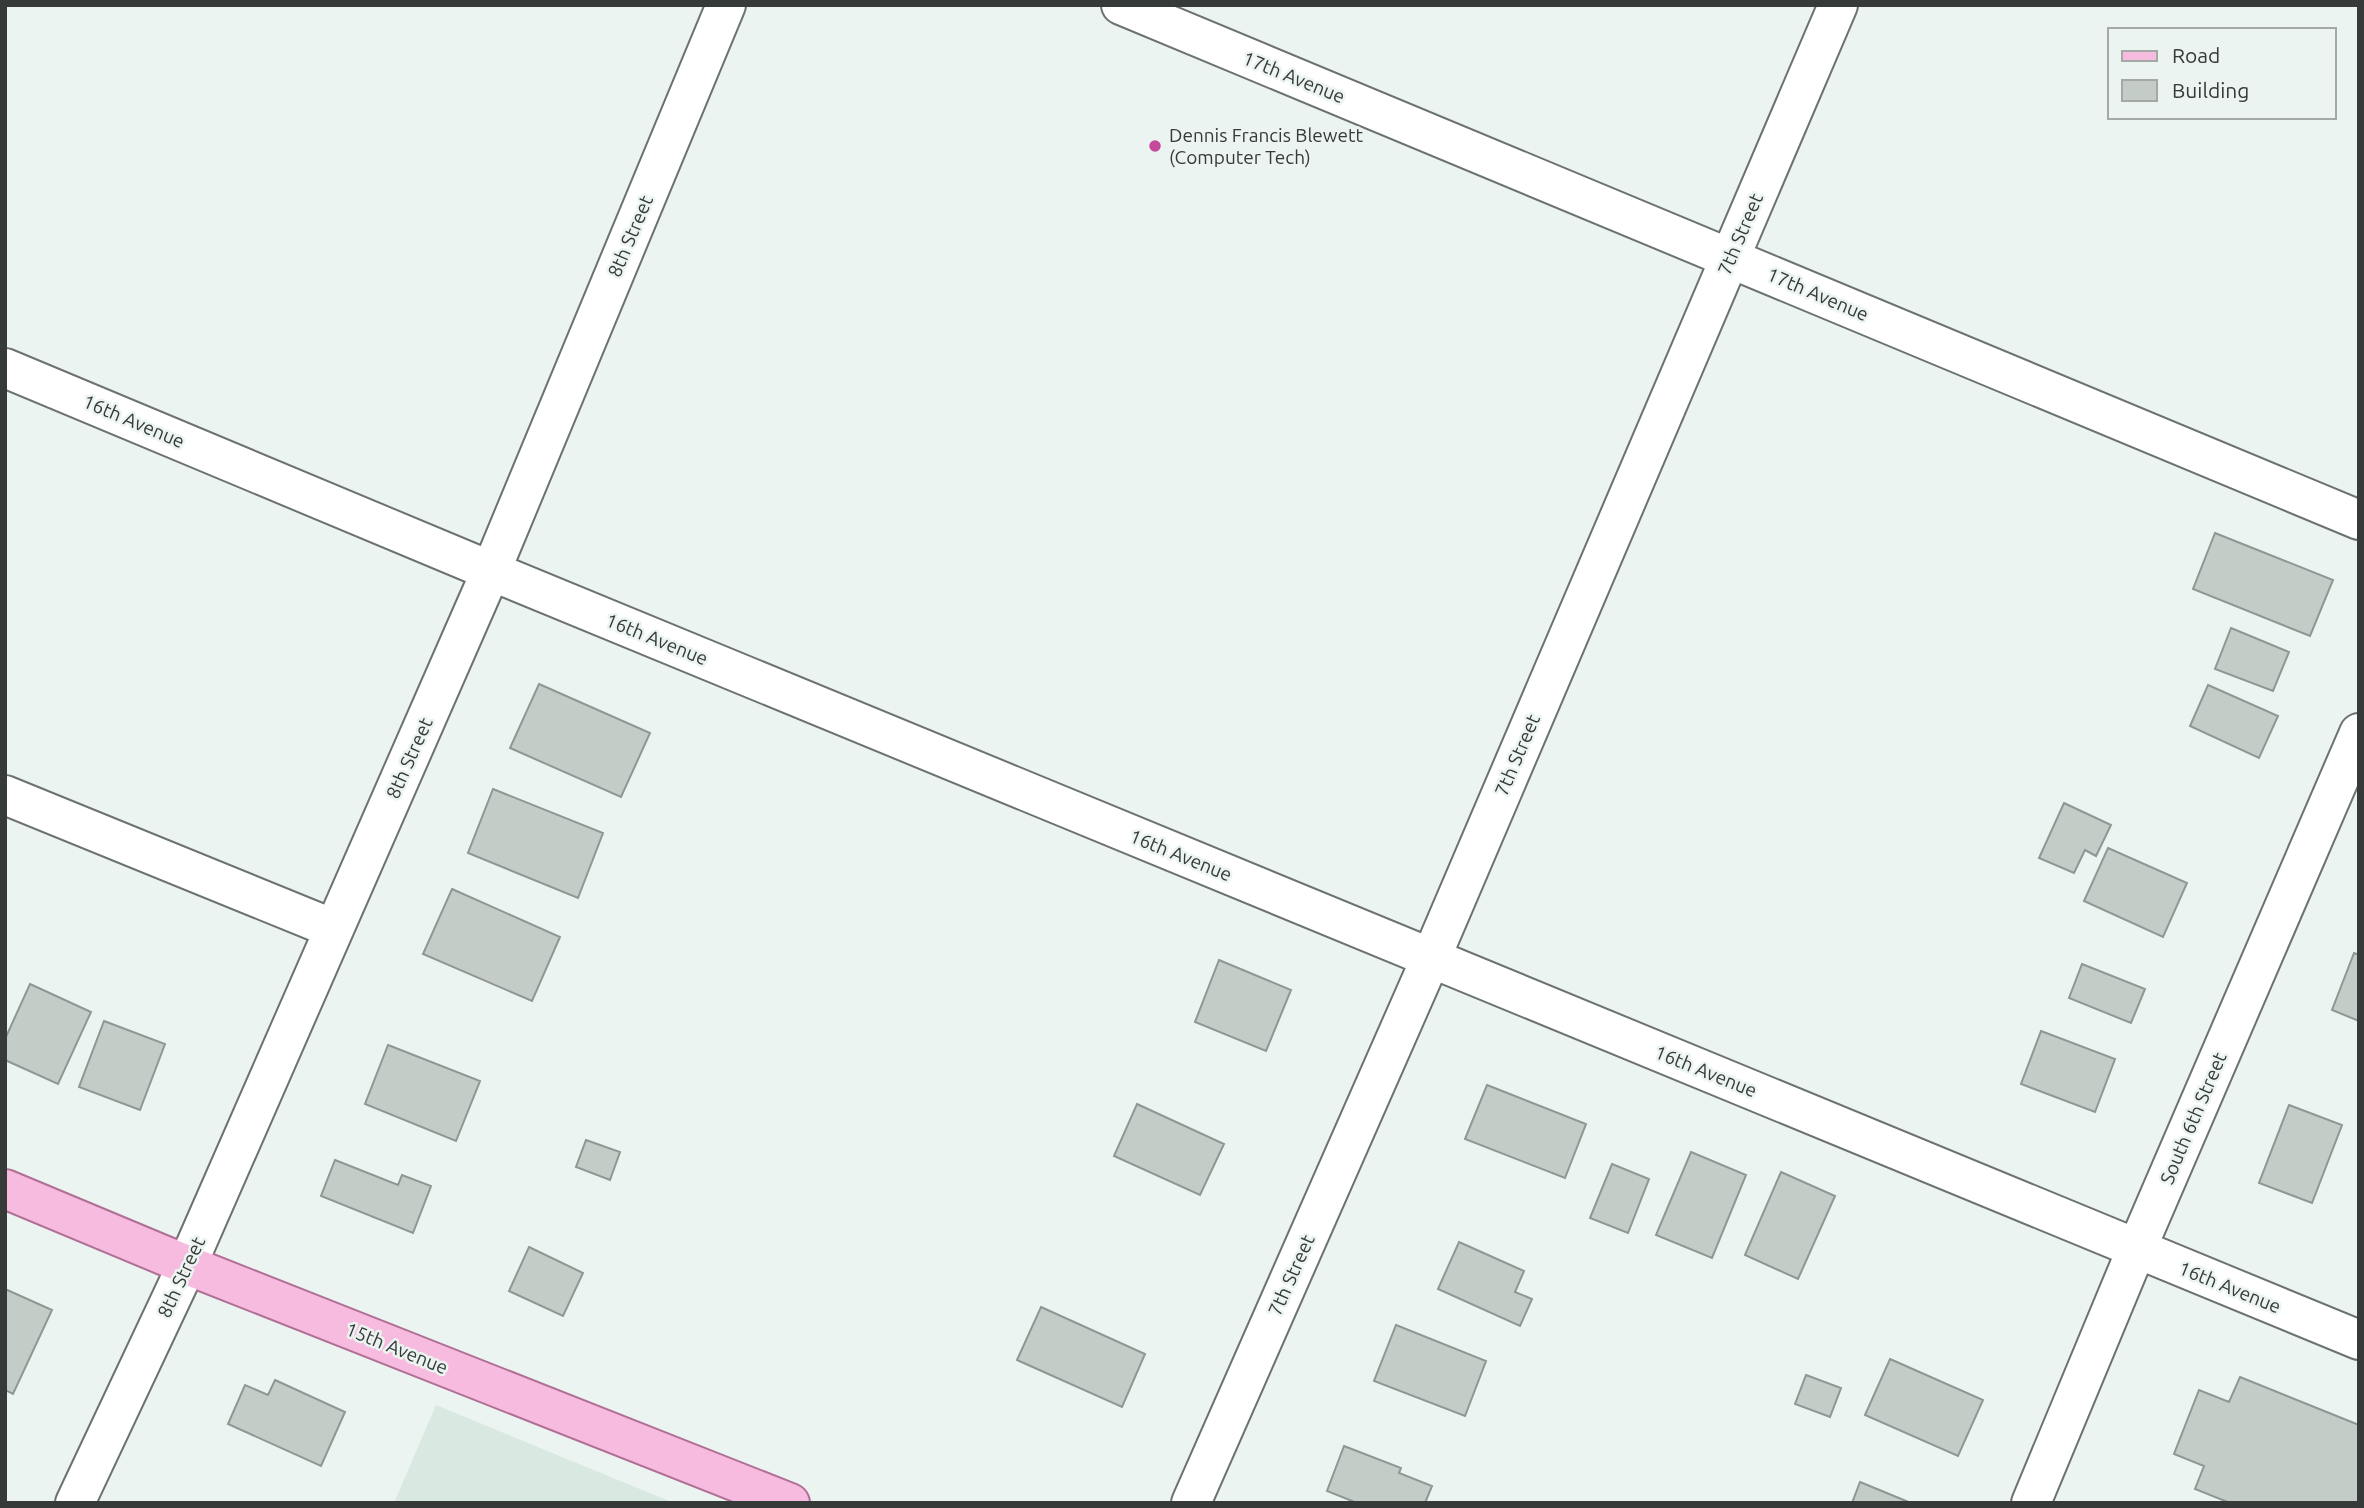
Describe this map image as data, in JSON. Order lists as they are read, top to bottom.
{
  "streets": {
    "main road": ["15th Avenue"],
    "street": [
      "17th Avenue",
      "7th Street",
      "8th Street",
      "16th Avenue",
      "South 6th Street"
    ]
  },
  "crossings": [
    ["17th Avenue", "7th Street"],
    ["7th Street", "16th Avenue"],
    ["8th Street", "16th Avenue"],
    ["8th Street", "15th Avenue"],
    ["16th Avenue", "South 6th Street"]
  ],
  "places": ["Dennis Francis Blewett (Computer Tech)"],
  "legend": ["Road", "Building"]
}
